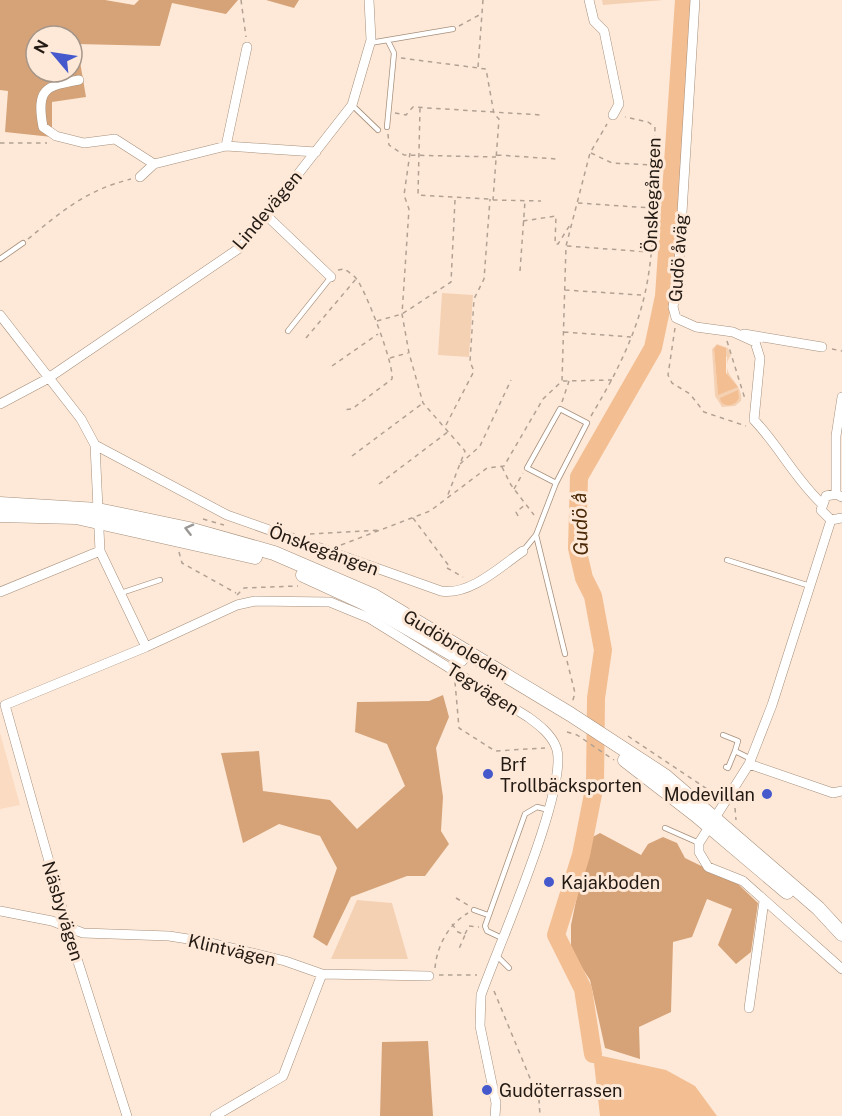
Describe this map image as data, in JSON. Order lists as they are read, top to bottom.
{
  "streets": {
    "main road": ["Gudöbroleden"],
    "street": [
      "Önskegången",
      "Lindevägen",
      "Gudö åväg",
      "Tegvägen",
      "Näsbyvägen",
      "Klintvägen"
    ]
  },
  "crossings": [
    ["Tegvägen", "Näsbyvägen"],
    ["Näsbyvägen", "Klintvägen"]
  ],
  "water": ["Gudö å"],
  "places": [
    "Brf Trollbäcksporten",
    "Modevillan",
    "Kajakboden",
    "Gudöterrassen"
  ],
  "north": "top left"
}
